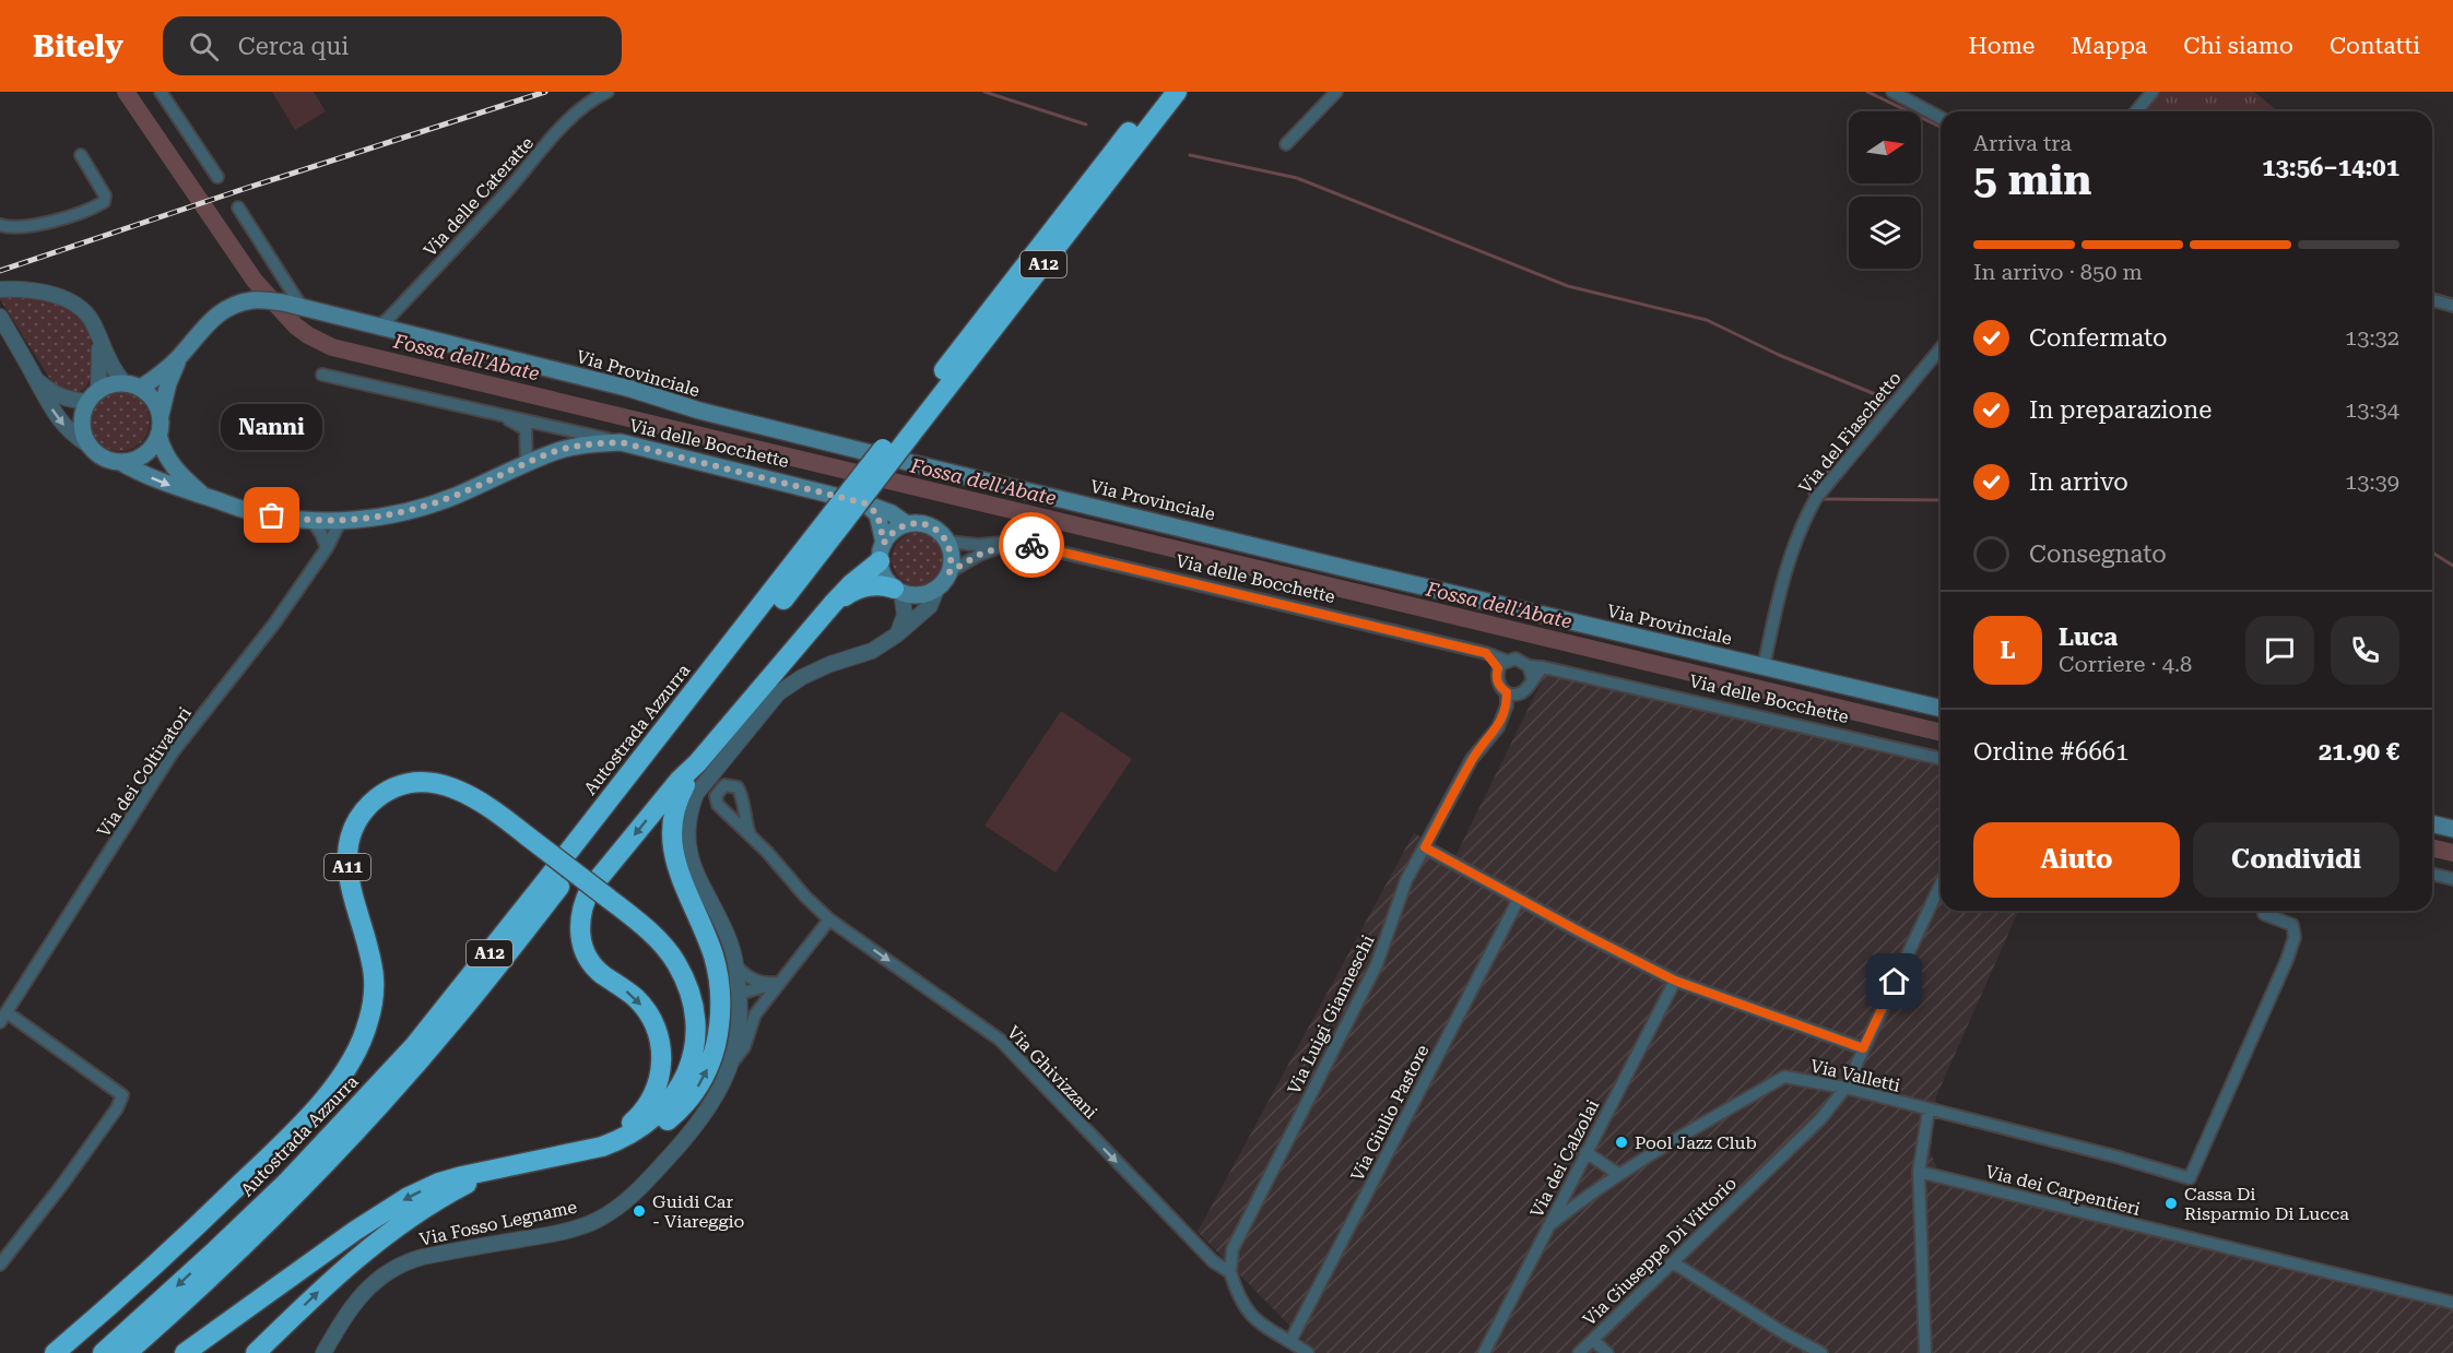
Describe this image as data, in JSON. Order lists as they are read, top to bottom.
{
  "streets": {
    "highway": ["A12", "Autostrada Azzurra", "A11"],
    "main road": ["Via Provinciale", "Via delle Bocchette"],
    "street": [
      "Via delle Cateratte",
      "Via del Fiaschetto",
      "Via dei Coltivatori",
      "Via Luigi Gianneschi",
      "Via Ghivizzani",
      "Via Valletti",
      "Via Giulio Pastore",
      "Via dei Calzolai",
      "Via dei Carpentieri",
      "Via Fosso Legname",
      "Via Giuseppe Di Vittorio"
    ]
  },
  "crossings": [
    ["Via delle Cateratte", "Via Provinciale"],
    ["Via Provinciale", "Via del Fiaschetto"],
    ["Via Provinciale", "Via delle Bocchette"],
    ["Via delle Bocchette", "Via dei Coltivatori"],
    ["Via delle Bocchette", "Via Luigi Gianneschi"],
    ["Via delle Bocchette", "Via Fosso Legname"],
    ["Via Luigi Gianneschi", "Via Ghivizzani"],
    ["Via Valletti", "Via dei Calzolai"],
    ["Via Valletti", "Via Giuseppe Di Vittorio"]
  ],
  "one_way": ["Via Ghivizzani"],
  "water": ["Fossa dell'Abate"],
  "places": [
    "Nanni",
    "Pool Jazz Club",
    "Cassa Di Risparmio Di Lucca",
    "Guidi Car - Viareggio"
  ],
  "north": "right",
  "page": {
    "header": "Bitely",
    "search": "Cerca qui",
    "nav": [
      "Home",
      "Mappa",
      "Chi siamo",
      "Contatti"
    ],
    "heading": ["5 min", "Arriva tra", "13:56–14:01"],
    "panel": [
      "Luca",
      "Corriere · 4.8",
      "Ordine #6661",
      "21.90 €"
    ],
    "bar": "In arrivo · 850 m",
    "list": [
      ["Confermato", "13:32"],
      ["In preparazione", "13:34"],
      ["In arrivo", "13:39"],
      "Consegnato"
    ],
    "bubble": "Nanni",
    "round": "L",
    "buttons": ["Aiuto", "Condividi"]
  }
}
